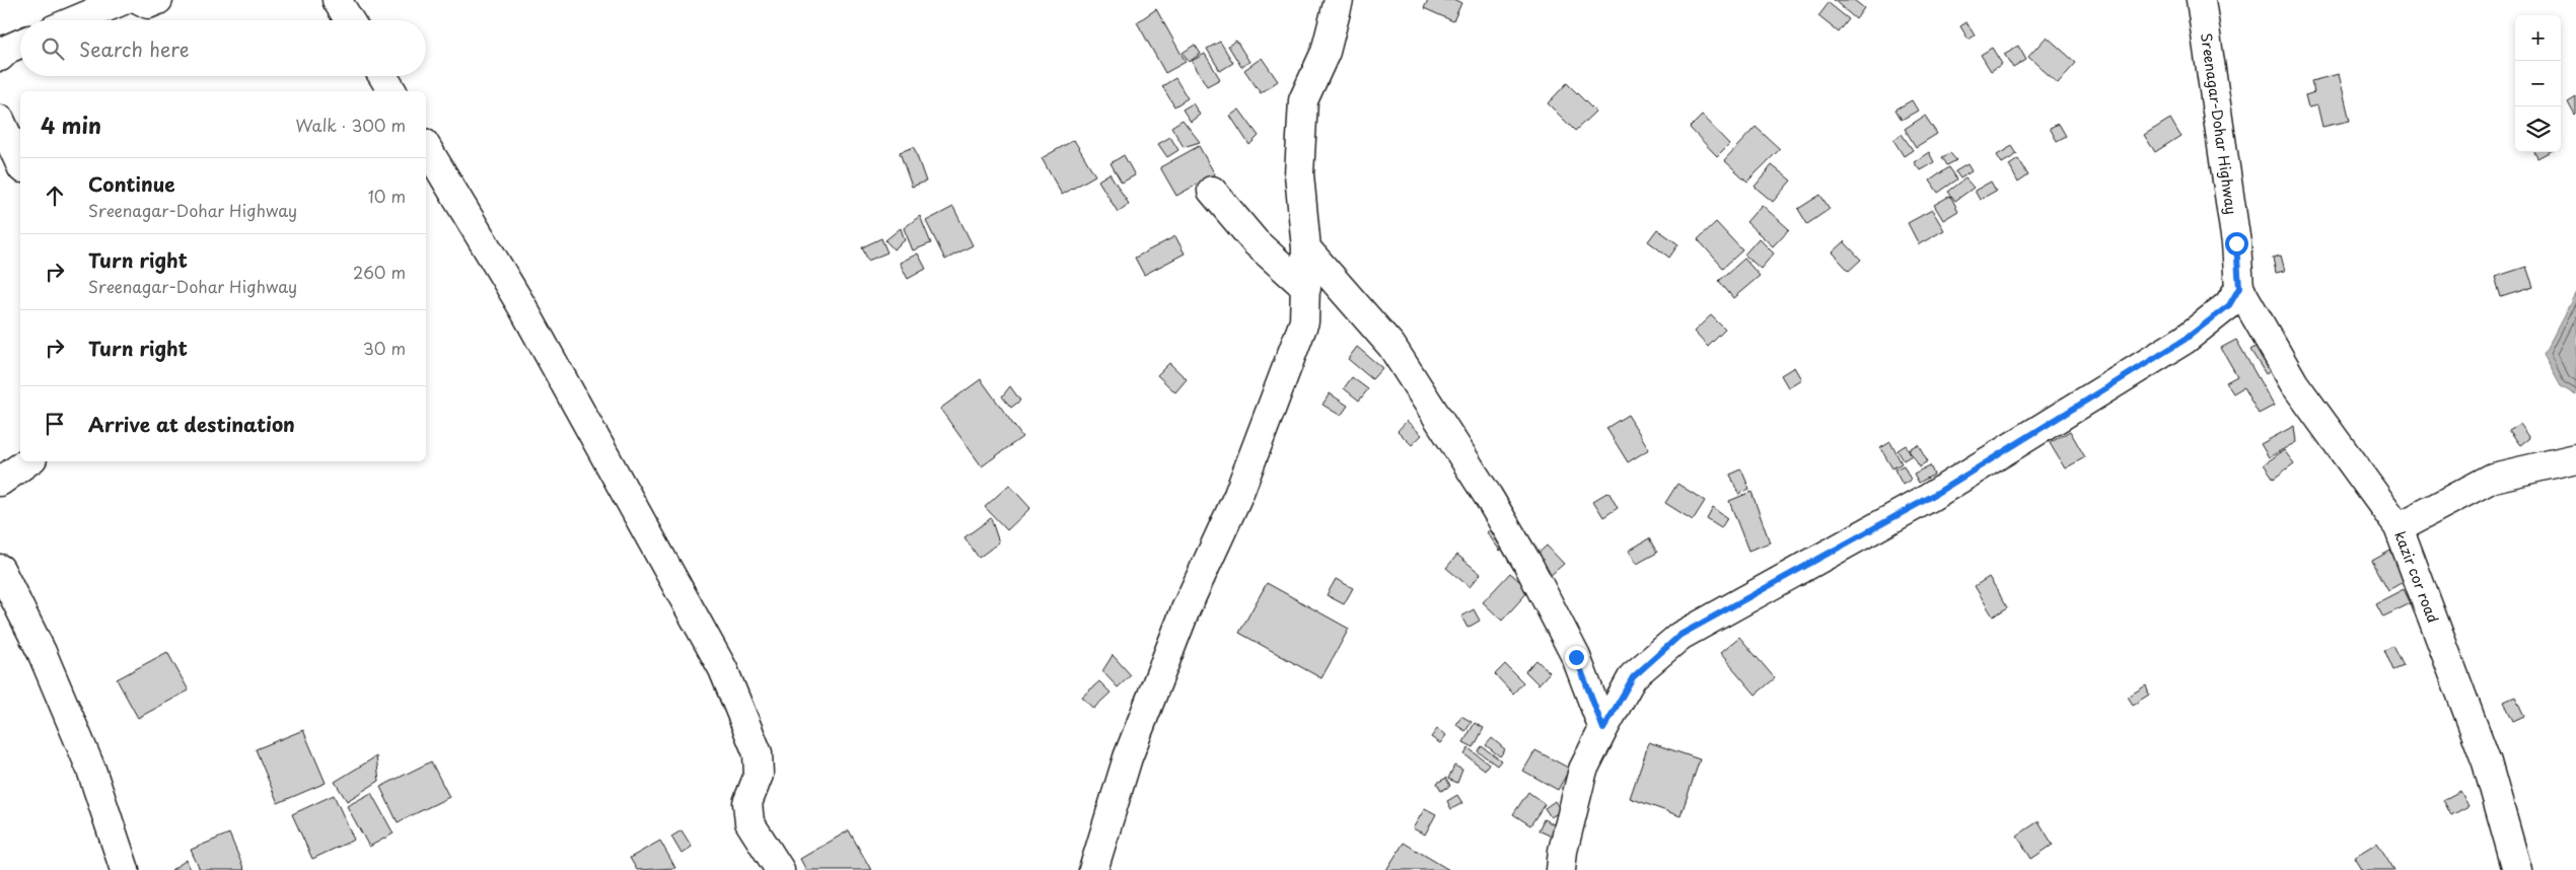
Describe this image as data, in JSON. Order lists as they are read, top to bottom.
{
  "streets": {
    "street": ["Sreenagar-Dohar Highway", "kazir cor road"]
  },
  "crossings": [
    ["Sreenagar-Dohar Highway", "kazir cor road"]
  ],
  "page": {
    "map_buttons": ["+", "−"],
    "search": "Search here",
    "heading": ["4 min", "Walk · 300 m"],
    "list": [
      ["Continue", "Sreenagar-Dohar Highway", "10 m"],
      ["Turn right", "Sreenagar-Dohar Highway", "260 m"],
      ["Turn right", "30 m"],
      "Arrive at destination"
    ]
  }
}
